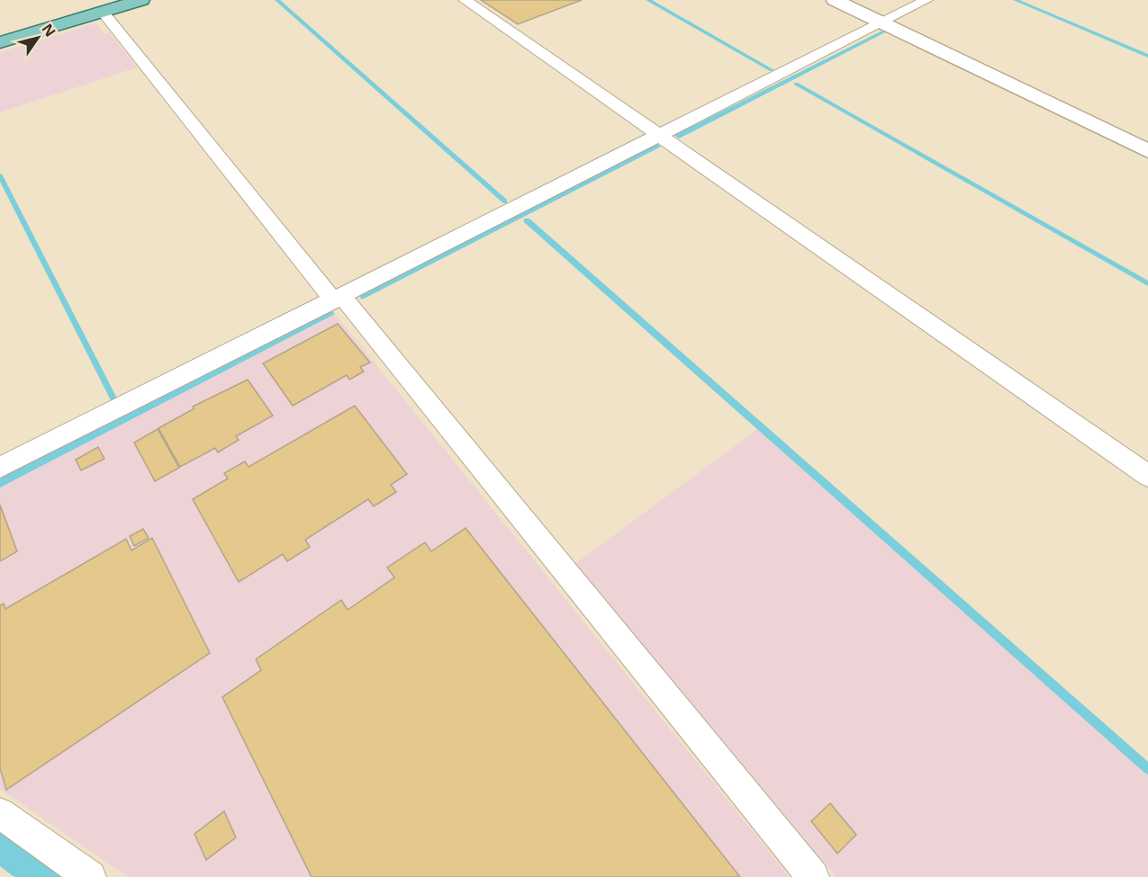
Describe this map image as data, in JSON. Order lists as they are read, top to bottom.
{
  "north": "top right"
}
